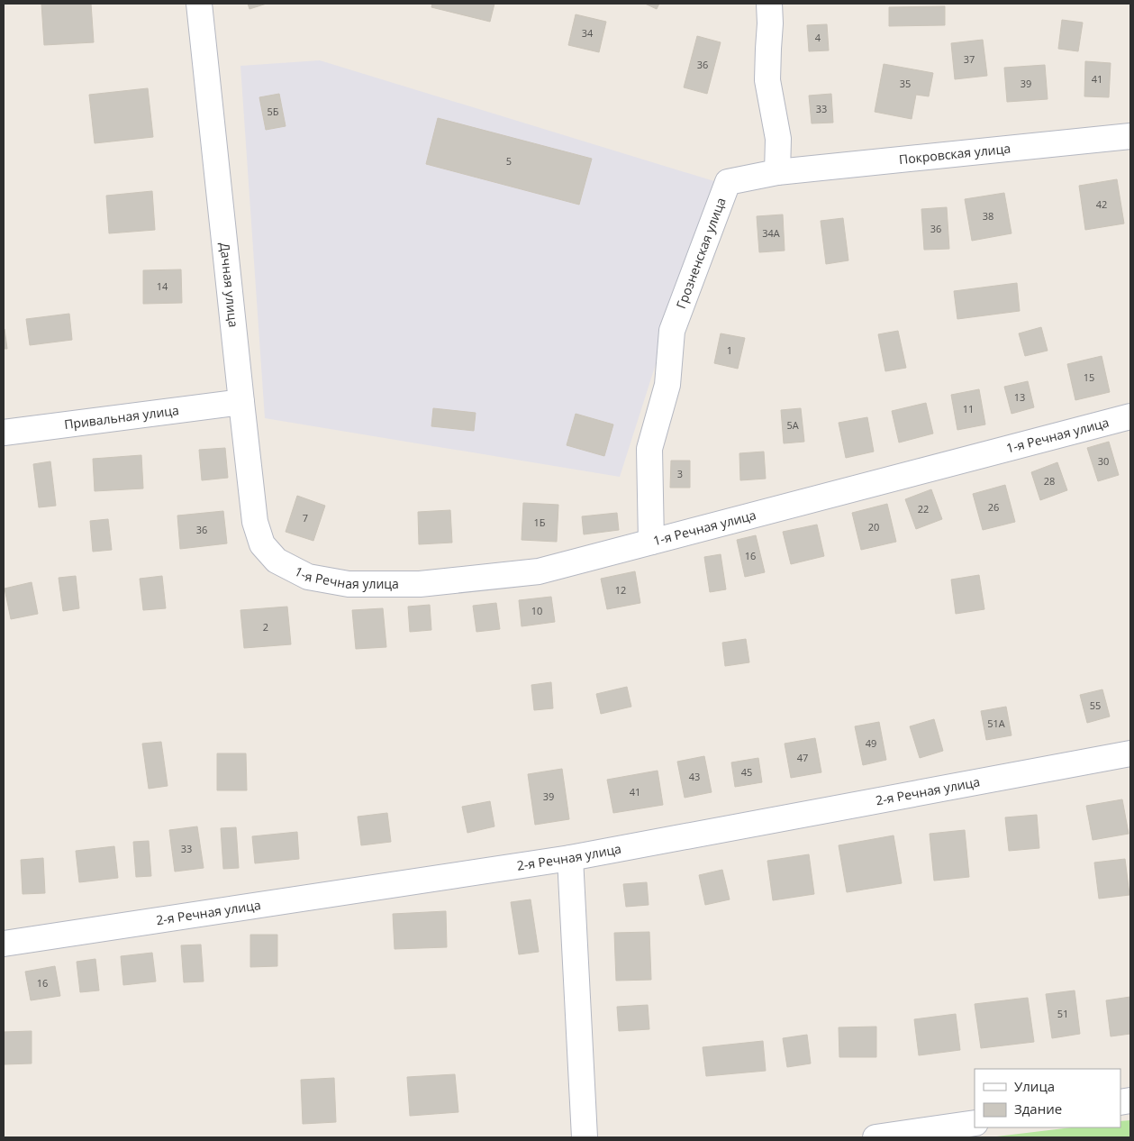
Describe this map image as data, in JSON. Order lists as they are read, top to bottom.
{
  "streets": {
    "street": [
      "Покровская улица",
      "Грозненская улица",
      "Дачная улица",
      "Привальная улица",
      "1-я Речная улица",
      "2-я Речная улица"
    ]
  },
  "crossings": [
    ["Покровская улица", "Грозненская улица"],
    ["Грозненская улица", "1-я Речная улица"],
    ["Дачная улица", "Привальная улица"],
    ["Дачная улица", "1-я Речная улица"]
  ],
  "house_numbers": [
    "34",
    "4",
    "37",
    "36",
    "41",
    "35",
    "39",
    "33",
    "5Б",
    "5",
    "42",
    "38",
    "36",
    "34А",
    "14",
    "1",
    "15",
    "13",
    "11",
    "5А",
    "30",
    "3",
    "28",
    "26",
    "22",
    "7",
    "1Б",
    "20",
    "36",
    "16",
    "12",
    "10",
    "2",
    "55",
    "51А",
    "49",
    "47",
    "45",
    "43",
    "41",
    "39",
    "33",
    "16",
    "51"
  ],
  "legend": ["Улица", "Здание"]
}
